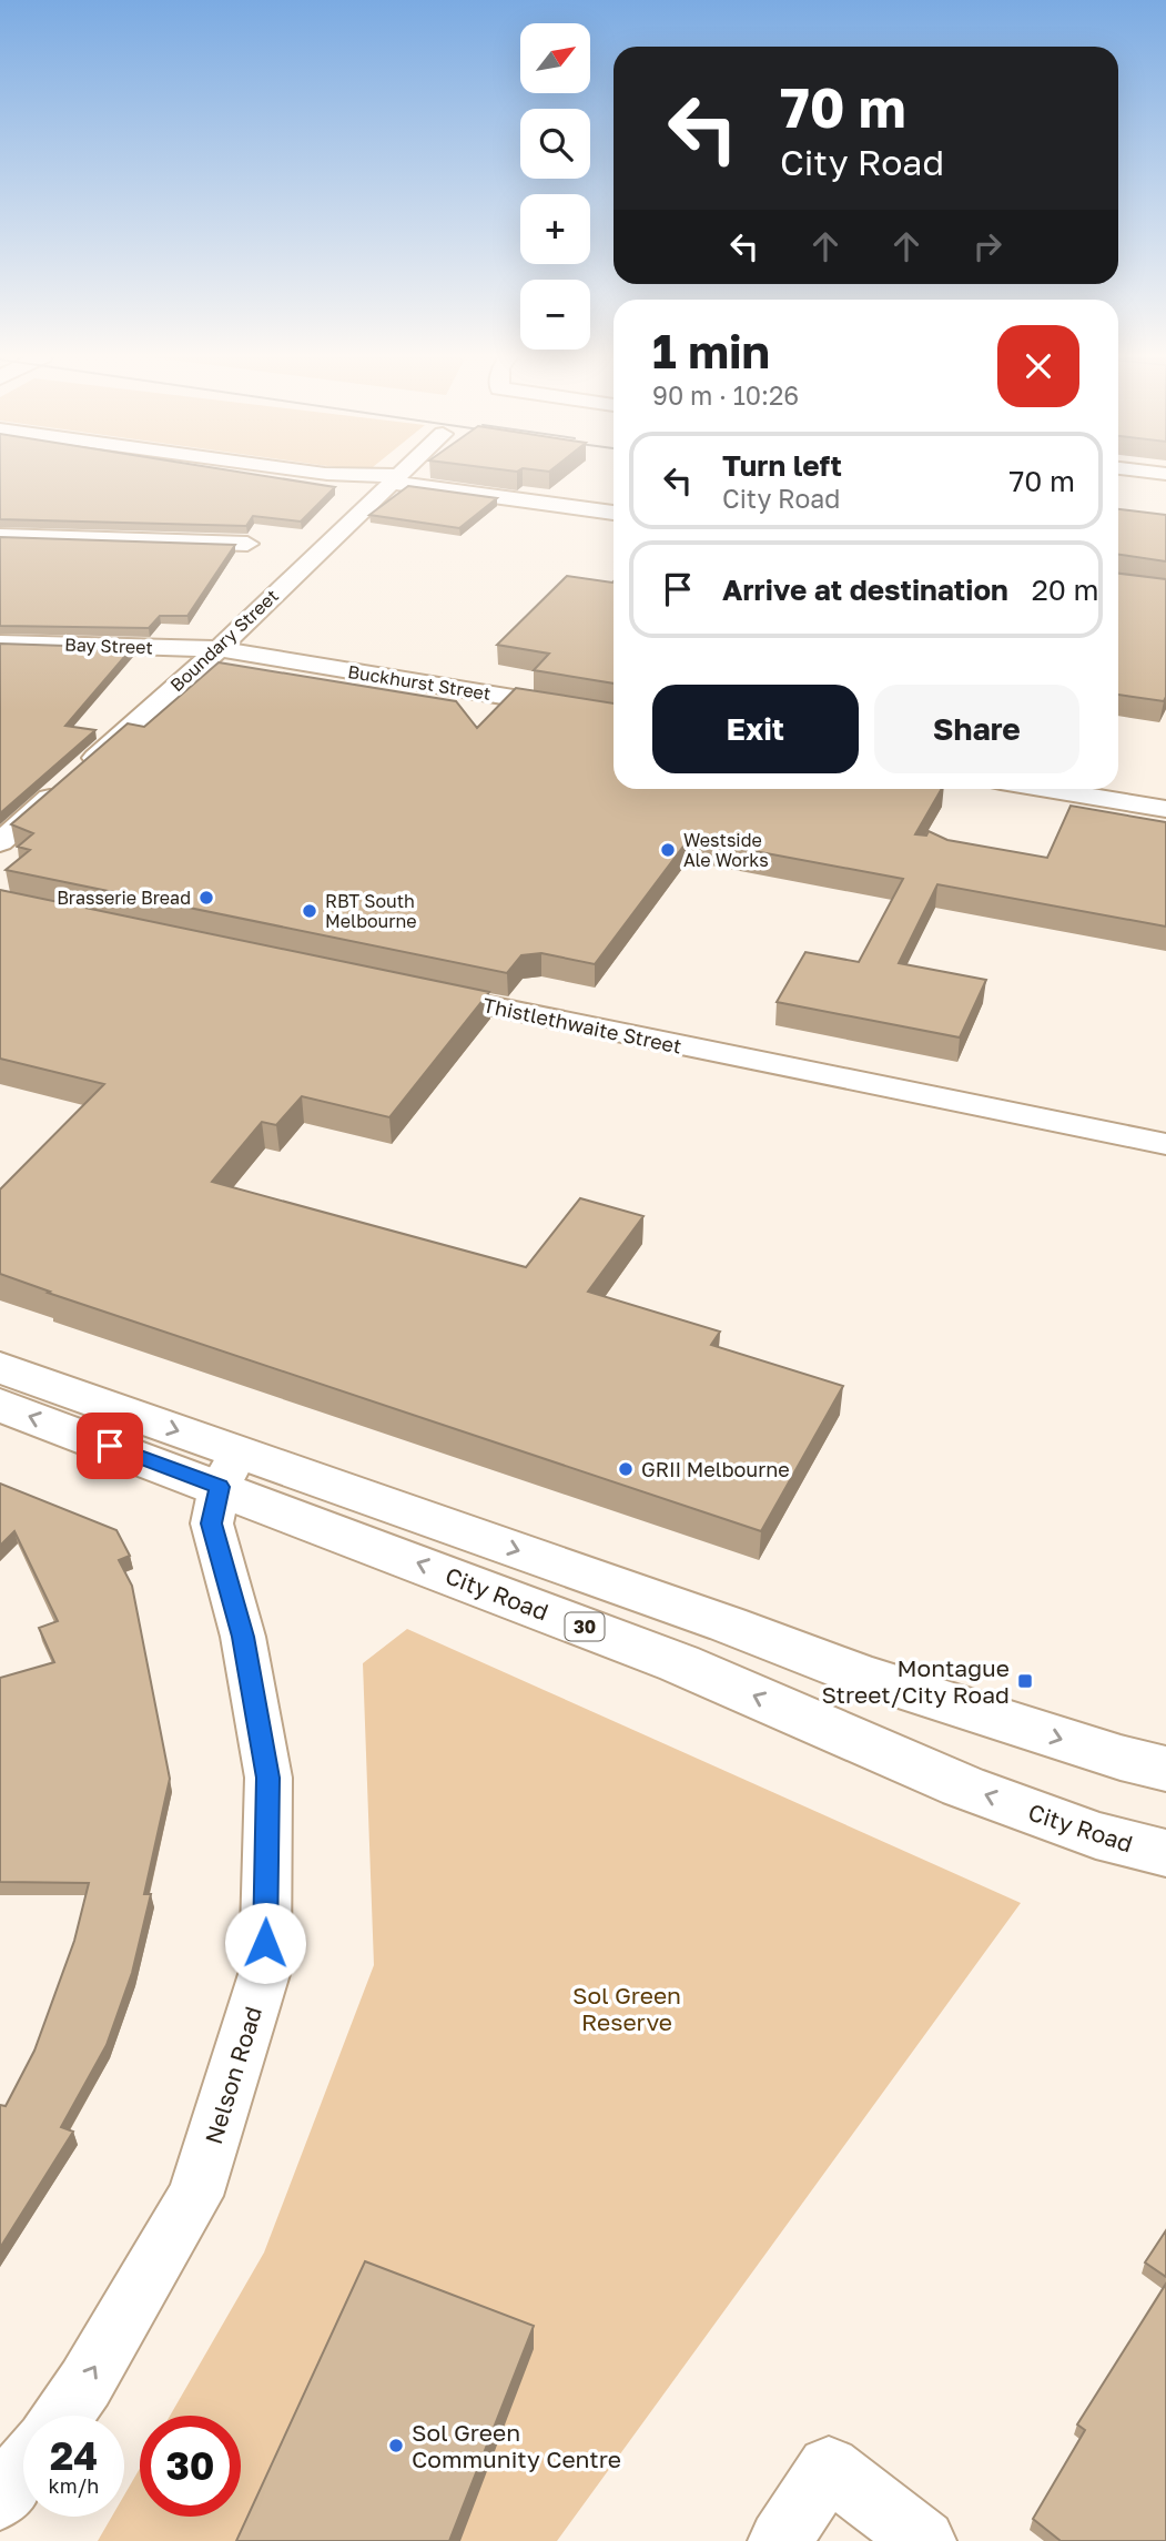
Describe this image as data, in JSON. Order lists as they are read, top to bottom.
{
  "streets": {
    "main road": ["City Road", "30"],
    "street": [
      "Boundary Street",
      "Bay Street",
      "Buckhurst Street",
      "Thistlethwaite Street",
      "Nelson Road"
    ]
  },
  "crossings": [
    ["Boundary Street", "Bay Street"],
    ["Boundary Street", "Buckhurst Street"],
    ["Bay Street", "Buckhurst Street"],
    ["City Road", "Nelson Road"]
  ],
  "one_way": ["Nelson Road"],
  "parks": ["Sol Green Reserve"],
  "places": {
    "other": [
      "Westside Ale Works",
      "Brasserie Bread",
      "RBT South Melbourne",
      "GRII Melbourne",
      "Sol Green Community Centre"
    ],
    "transit": ["Montague Street/City Road"]
  },
  "north": "top right",
  "page": {
    "map_buttons": ["+", "−"],
    "turn": ["70 m", "City Road"],
    "heading": ["1 min", "90 m · 10:26"],
    "list": [
      {
        "name": "Turn left",
        "note": "City Road",
        "value": "70 m"
      },
      {
        "name": "Arrive at destination",
        "value": "20 m"
      }
    ],
    "buttons": ["Exit", "Share"],
    "speed": "24 km/h",
    "limit": "30"
  }
}
